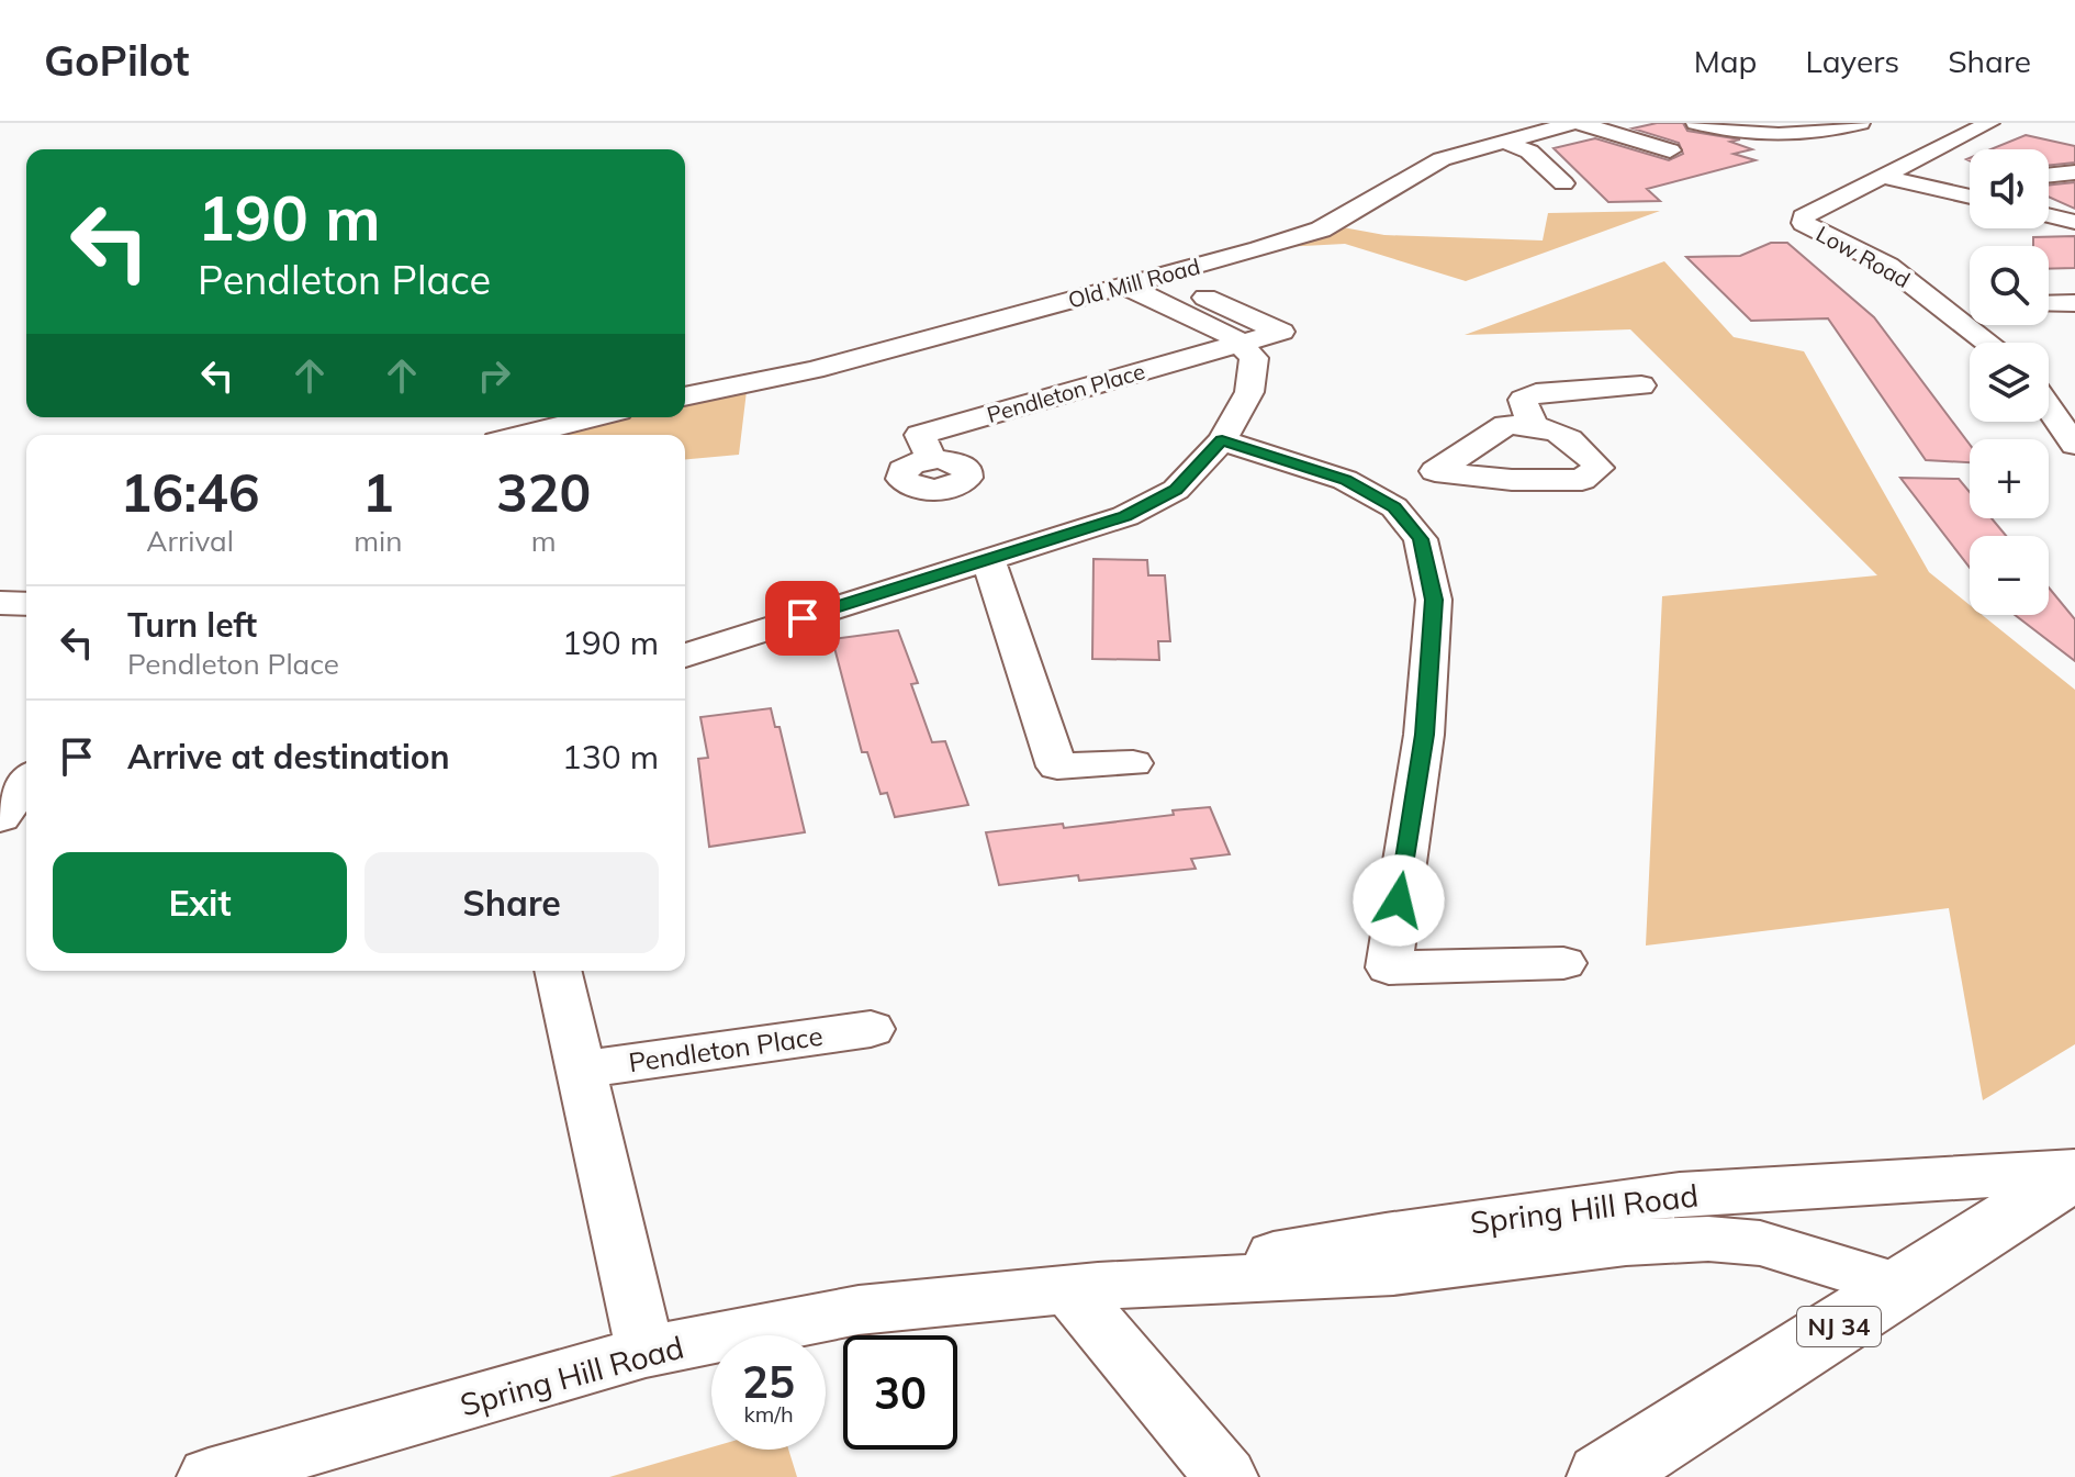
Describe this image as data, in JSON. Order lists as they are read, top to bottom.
{
  "streets": {
    "main road": ["NJ 34"],
    "street": [
      "Low Road",
      "Old Mill Road",
      "Pendleton Place",
      "Spring Hill Road"
    ]
  },
  "crossings": [
    ["Spring Hill Road", "NJ 34"]
  ],
  "page": {
    "header": "GoPilot",
    "nav": ["Map", "Layers", "Share"],
    "map_buttons": ["+", "−"],
    "turn": ["190 m", "Pendleton Place"],
    "eta": [
      "16:46",
      "Arrival",
      "1",
      "min",
      "320",
      "m"
    ],
    "list": [
      {
        "name": "Turn left",
        "note": "Pendleton Place",
        "value": "190 m"
      },
      {
        "name": "Arrive at destination",
        "value": "130 m"
      }
    ],
    "buttons": ["Exit", "Share"],
    "speed": "25 km/h",
    "limit": "30"
  }
}
